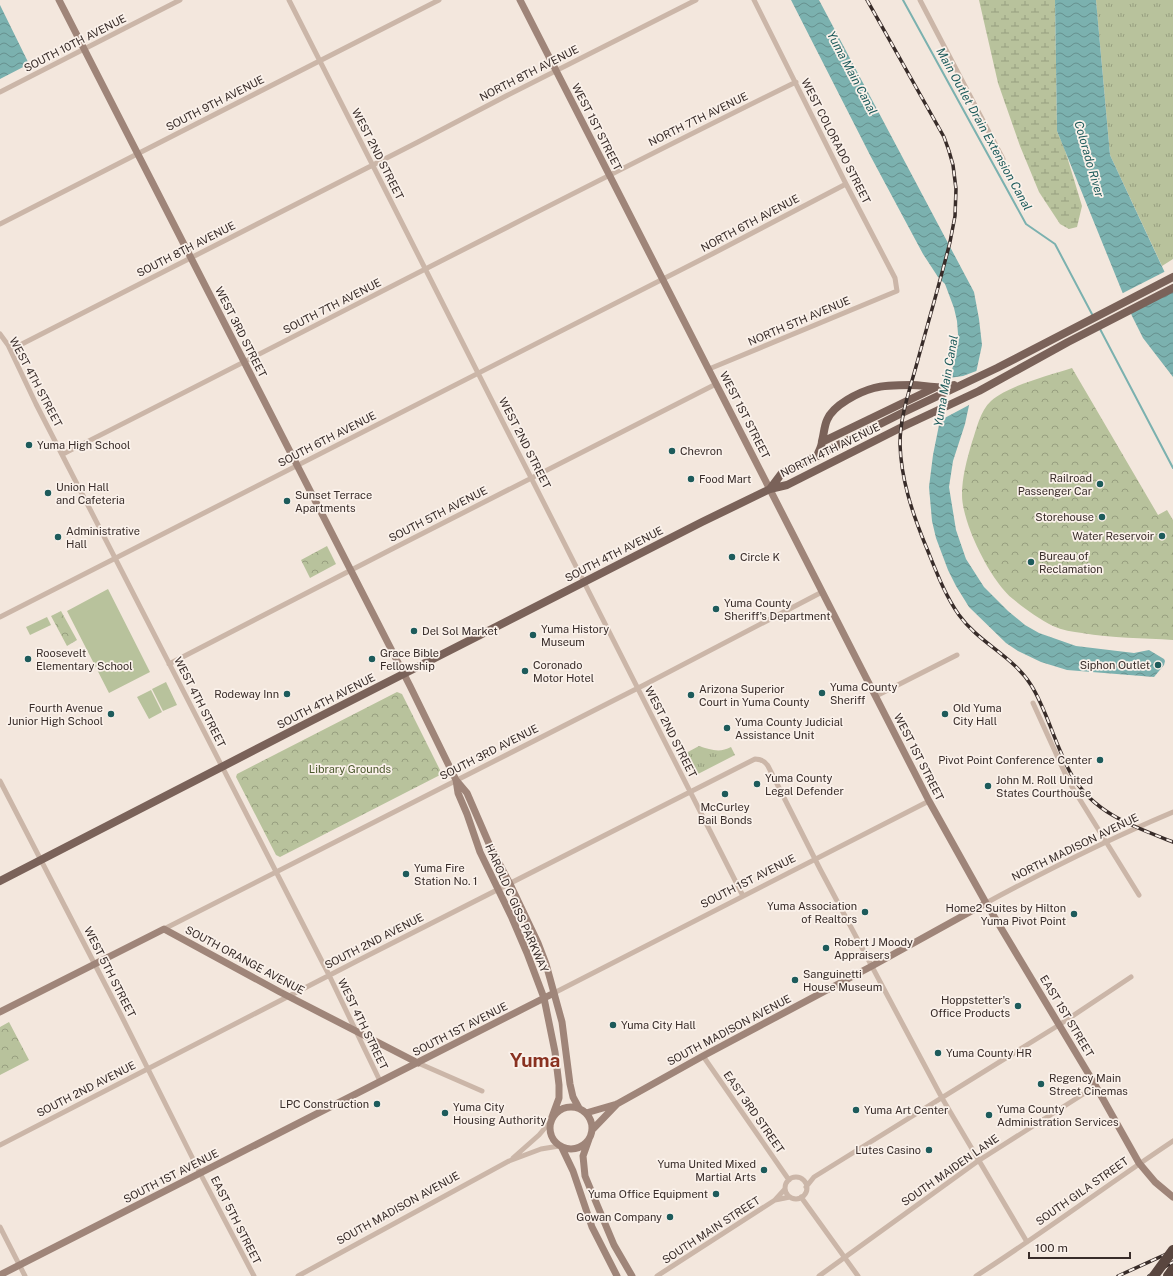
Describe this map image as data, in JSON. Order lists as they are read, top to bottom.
{
  "streets": {
    "main road": ["NORTH 4TH AVENUE", "SOUTH 4TH AVENUE"],
    "street": [
      "SOUTH 10TH AVENUE",
      "NORTH 8TH AVENUE",
      "SOUTH 9TH AVENUE",
      "NORTH 7TH AVENUE",
      "WEST 1ST STREET",
      "WEST COLORADO STREET",
      "WEST 2ND STREET",
      "NORTH 6TH AVENUE",
      "SOUTH 8TH AVENUE",
      "SOUTH 7TH AVENUE",
      "NORTH 5TH AVENUE",
      "WEST 3RD STREET",
      "WEST 4TH STREET",
      "SOUTH 6TH AVENUE",
      "SOUTH 5TH AVENUE",
      "SOUTH 3RD AVENUE",
      "NORTH MADISON AVENUE",
      "SOUTH 1ST AVENUE",
      "HAROLD C GISS PARKWAY",
      "SOUTH 2ND AVENUE",
      "SOUTH ORANGE AVENUE",
      "WEST 5TH STREET",
      "EAST 1ST STREET",
      "SOUTH MADISON AVENUE",
      "EAST 3RD STREET",
      "SOUTH MAIDEN LANE",
      "SOUTH GILA STREET",
      "EAST 5TH STREET",
      "SOUTH MAIN STREET"
    ]
  },
  "crossings": [
    ["SOUTH 10TH AVENUE", "WEST 3RD STREET"],
    ["NORTH 8TH AVENUE", "WEST 1ST STREET"],
    ["NORTH 8TH AVENUE", "WEST 2ND STREET"],
    ["NORTH 8TH AVENUE", "SOUTH 8TH AVENUE"],
    ["SOUTH 9TH AVENUE", "WEST 2ND STREET"],
    ["SOUTH 9TH AVENUE", "WEST 3RD STREET"],
    ["NORTH 7TH AVENUE", "WEST 1ST STREET"],
    ["NORTH 7TH AVENUE", "WEST COLORADO STREET"],
    ["NORTH 7TH AVENUE", "SOUTH 7TH AVENUE"],
    ["WEST 1ST STREET", "NORTH 6TH AVENUE"],
    ["WEST 1ST STREET", "SOUTH 7TH AVENUE"],
    ["WEST 1ST STREET", "NORTH 5TH AVENUE"],
    ["WEST 1ST STREET", "SOUTH 6TH AVENUE"],
    ["WEST 1ST STREET", "NORTH 4TH AVENUE"],
    ["WEST 1ST STREET", "SOUTH 5TH AVENUE"],
    ["WEST 1ST STREET", "SOUTH 4TH AVENUE"],
    ["WEST 1ST STREET", "SOUTH 3RD AVENUE"],
    ["WEST 1ST STREET", "NORTH MADISON AVENUE"],
    ["WEST 1ST STREET", "SOUTH 1ST AVENUE"],
    ["WEST 1ST STREET", "EAST 1ST STREET"],
    ["WEST 1ST STREET", "SOUTH MADISON AVENUE"],
    ["WEST COLORADO STREET", "NORTH 6TH AVENUE"],
    ["WEST COLORADO STREET", "NORTH 5TH AVENUE"],
    ["WEST 2ND STREET", "SOUTH 8TH AVENUE"],
    ["WEST 2ND STREET", "SOUTH 7TH AVENUE"],
    ["WEST 2ND STREET", "SOUTH 6TH AVENUE"],
    ["WEST 2ND STREET", "SOUTH 5TH AVENUE"],
    ["WEST 2ND STREET", "SOUTH 4TH AVENUE"],
    ["WEST 2ND STREET", "SOUTH 3RD AVENUE"],
    ["WEST 2ND STREET", "SOUTH 1ST AVENUE"],
    ["WEST 2ND STREET", "SOUTH 2ND AVENUE"],
    ["NORTH 6TH AVENUE", "SOUTH 6TH AVENUE"],
    ["SOUTH 8TH AVENUE", "WEST 3RD STREET"],
    ["SOUTH 8TH AVENUE", "WEST 4TH STREET"],
    ["SOUTH 7TH AVENUE", "WEST 3RD STREET"],
    ["SOUTH 7TH AVENUE", "WEST 4TH STREET"],
    ["WEST 3RD STREET", "SOUTH 6TH AVENUE"],
    ["WEST 3RD STREET", "SOUTH 5TH AVENUE"],
    ["WEST 3RD STREET", "SOUTH 4TH AVENUE"],
    ["WEST 3RD STREET", "HAROLD C GISS PARKWAY"],
    ["WEST 4TH STREET", "SOUTH 6TH AVENUE"],
    ["WEST 4TH STREET", "SOUTH 5TH AVENUE"],
    ["WEST 4TH STREET", "SOUTH 4TH AVENUE"],
    ["WEST 4TH STREET", "SOUTH 3RD AVENUE"],
    ["WEST 4TH STREET", "SOUTH 1ST AVENUE"],
    ["WEST 4TH STREET", "SOUTH 2ND AVENUE"],
    ["WEST 4TH STREET", "SOUTH ORANGE AVENUE"],
    ["NORTH 4TH AVENUE", "SOUTH 4TH AVENUE"],
    ["SOUTH 4TH AVENUE", "HAROLD C GISS PARKWAY"],
    ["SOUTH 4TH AVENUE", "WEST 5TH STREET"],
    ["SOUTH 3RD AVENUE", "HAROLD C GISS PARKWAY"],
    ["SOUTH 3RD AVENUE", "SOUTH ORANGE AVENUE"],
    ["NORTH MADISON AVENUE", "EAST 1ST STREET"],
    ["NORTH MADISON AVENUE", "SOUTH MADISON AVENUE"],
    ["SOUTH 1ST AVENUE", "HAROLD C GISS PARKWAY"],
    ["SOUTH 1ST AVENUE", "SOUTH 2ND AVENUE"],
    ["SOUTH 1ST AVENUE", "SOUTH ORANGE AVENUE"],
    ["SOUTH 1ST AVENUE", "WEST 5TH STREET"],
    ["SOUTH 1ST AVENUE", "EAST 5TH STREET"],
    ["HAROLD C GISS PARKWAY", "SOUTH 2ND AVENUE"],
    ["HAROLD C GISS PARKWAY", "SOUTH MADISON AVENUE"],
    ["SOUTH 2ND AVENUE", "SOUTH ORANGE AVENUE"],
    ["SOUTH 2ND AVENUE", "WEST 5TH STREET"],
    ["WEST 5TH STREET", "EAST 5TH STREET"],
    ["EAST 1ST STREET", "SOUTH MADISON AVENUE"],
    ["EAST 1ST STREET", "SOUTH MAIDEN LANE"],
    ["EAST 1ST STREET", "SOUTH GILA STREET"],
    ["SOUTH MADISON AVENUE", "EAST 3RD STREET"],
    ["EAST 3RD STREET", "SOUTH MAIN STREET"]
  ],
  "districts": ["Yuma"],
  "water": ["Yuma Main Canal", "Main Outlet Drain Extension Canal", "Colorado River"],
  "parks": ["Library Grounds"],
  "places": [
    "Yuma High School",
    "Chevron",
    "Food Mart",
    "Railroad Passenger Car",
    "Union Hall and Cafeteria",
    "Sunset Terrace Apartments",
    "Storehouse",
    "Water Reservoir",
    "Administrative Hall",
    "Circle K",
    "Bureau of Reclamation",
    "Yuma County Sheriff's Department",
    "Del Sol Market",
    "Yuma History Museum",
    "Roosevelt Elementary School",
    "Grace Bible Fellowship",
    "Siphon Outlet",
    "Coronado Motor Hotel",
    "Yuma County Sheriff",
    "Rodeway Inn",
    "Arizona Superior Court in Yuma County",
    "Fourth Avenue Junior High School",
    "Old Yuma City Hall",
    "Yuma County Judicial Assistance Unit",
    "Pivot Point Conference Center",
    "Yuma County Legal Defender",
    "John M. Roll United States Courthouse",
    "McCurley Bail Bonds",
    "Yuma Fire Station No. 1",
    "Yuma Association of Realtors",
    "Home2 Suites by Hilton Yuma Pivot Point",
    "Robert J Moody Appraisers",
    "Sanguinetti House Museum",
    "Hoppstetter's Office Products",
    "Yuma City Hall",
    "Yuma County HR",
    "Regency Main Street Cinemas",
    "LPC Construction",
    "Yuma Art Center",
    "Yuma City Housing Authority",
    "Yuma County Administration Services",
    "Lutes Casino",
    "Yuma United Mixed Martial Arts",
    "Yuma Office Equipment",
    "Gowan Company"
  ],
  "scale_bar": "100 m"
}
